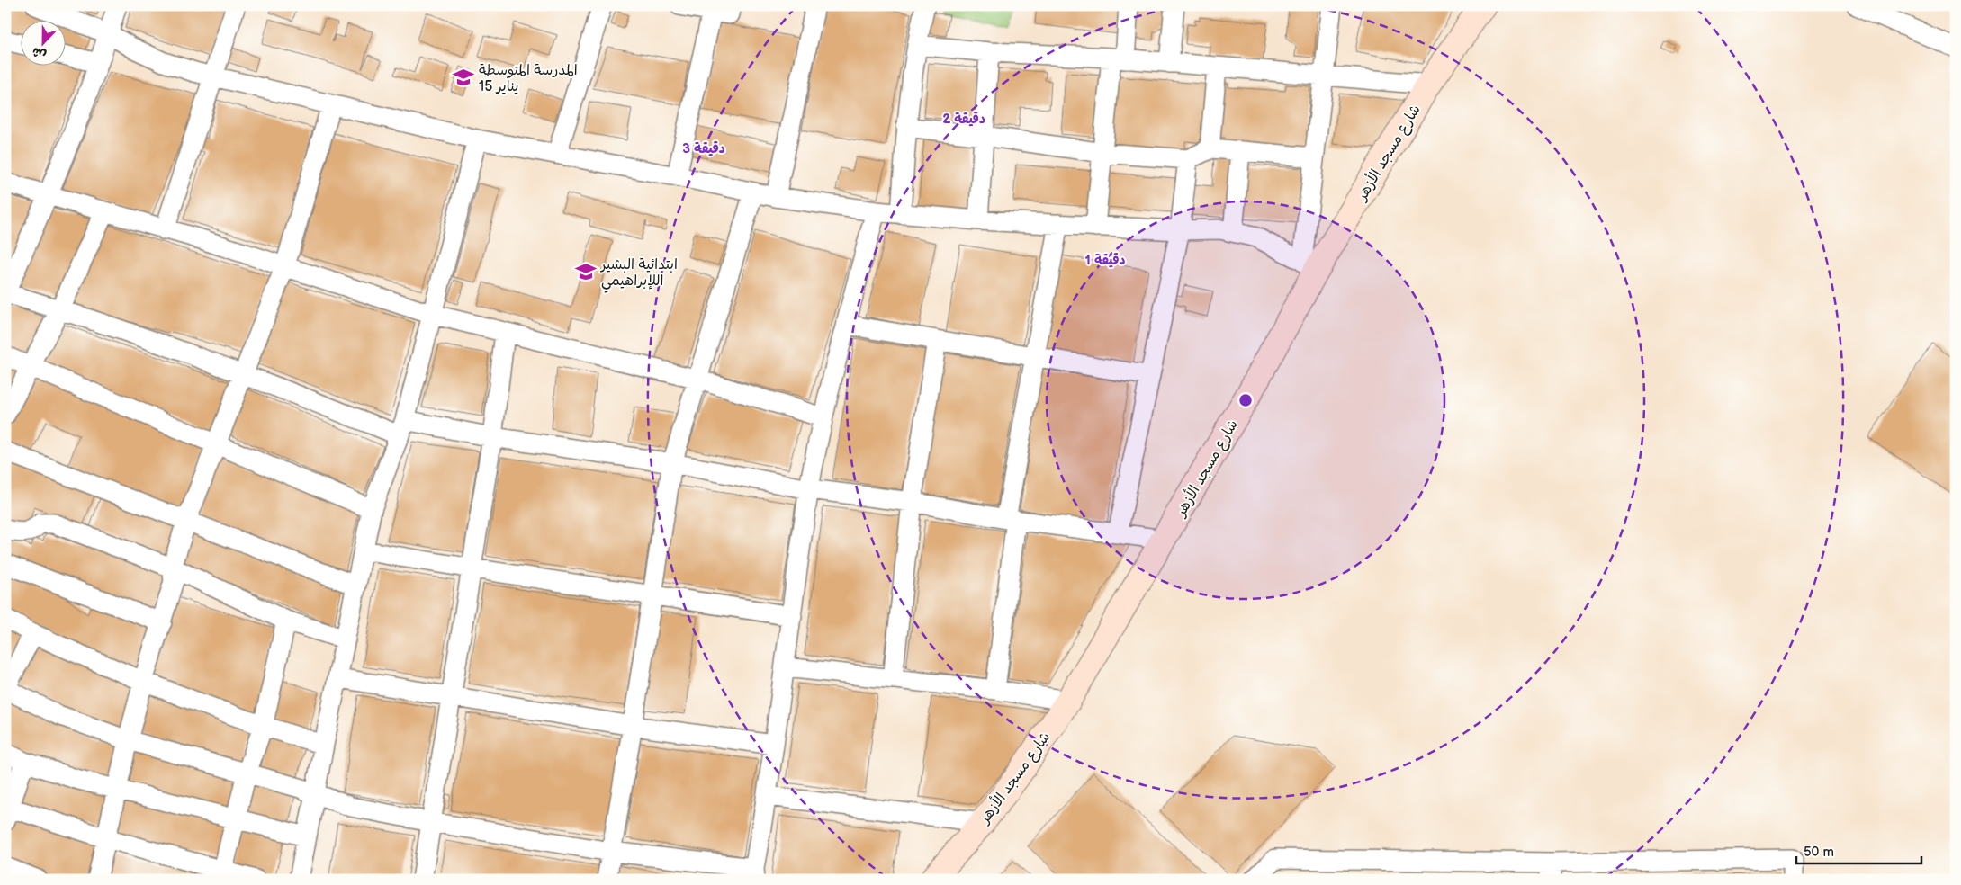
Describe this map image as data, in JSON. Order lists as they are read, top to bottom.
{
  "streets": {
    "street": ["شارع مسجد الأزهر"]
  },
  "places": {
    "school or university": ["المدرسة المتوسطة 15 يناير", "ابتدائية البشير اللإبراهيمي"]
  },
  "scale_bar": "50 m",
  "north": "bottom",
  "rings": ["2 دقيقة", "3 دقيقة", "1 دقيقة"]
}
